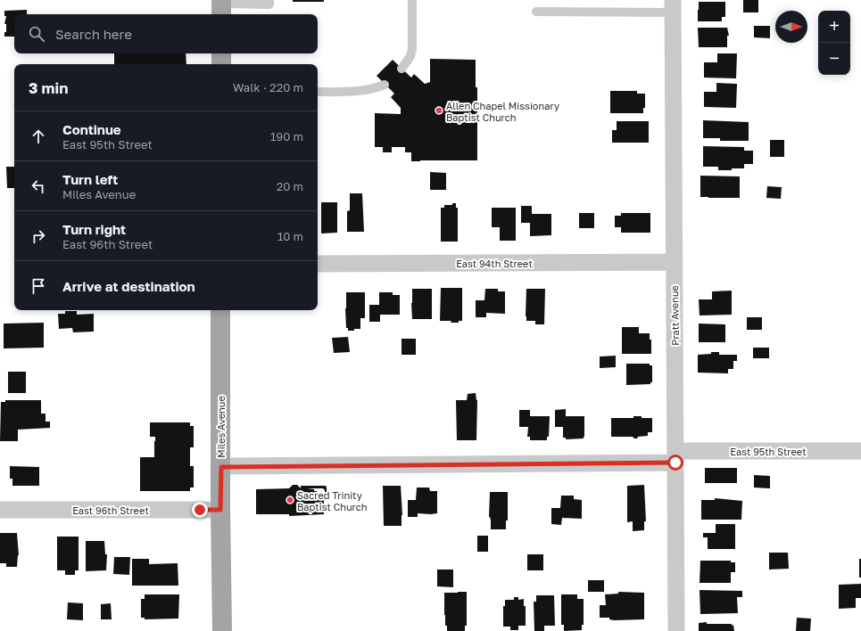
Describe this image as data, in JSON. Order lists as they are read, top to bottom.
{
  "streets": {
    "main road": ["Miles Avenue"],
    "street": [
      "East 94th Street",
      "Pratt Avenue",
      "East 95th Street",
      "East 96th Street"
    ]
  },
  "crossings": [
    ["East 94th Street", "Pratt Avenue"],
    ["Pratt Avenue", "East 95th Street"],
    ["Miles Avenue", "East 95th Street"],
    ["Miles Avenue", "East 96th Street"]
  ],
  "places": ["Allen Chapel Missionary Baptist Church", "Sacred Trinity Baptist Church"],
  "north": "right",
  "page": {
    "map_buttons": ["+", "−"],
    "search": "Search here",
    "heading": ["3 min", "Walk · 220 m"],
    "list": [
      ["Continue", "East 95th Street", "190 m"],
      ["Turn left", "Miles Avenue", "20 m"],
      ["Turn right", "East 96th Street", "10 m"],
      "Arrive at destination"
    ]
  }
}
